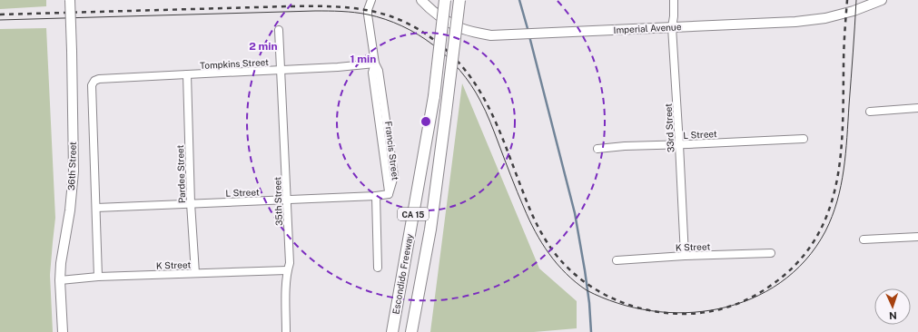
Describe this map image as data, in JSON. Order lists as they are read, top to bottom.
{
  "streets": {
    "highway": ["CA 15", "Escondido Freeway"],
    "main road": ["Imperial Avenue", "36th Street"],
    "street": [
      "Tompkins Street",
      "33rd Street",
      "L Street",
      "Francis Street",
      "Pardee Street",
      "35th Street",
      "K Street"
    ]
  },
  "crossings": [
    ["Imperial Avenue", "33rd Street"],
    ["Tompkins Street", "L Street"],
    ["Tompkins Street", "Francis Street"],
    ["Tompkins Street", "Pardee Street"],
    ["Tompkins Street", "35th Street"],
    ["33rd Street", "L Street"],
    ["33rd Street", "K Street"],
    ["L Street", "Francis Street"],
    ["L Street", "Pardee Street"],
    ["L Street", "35th Street"],
    ["36th Street", "K Street"],
    ["Pardee Street", "K Street"],
    ["35th Street", "K Street"]
  ],
  "north": "bottom",
  "rings": ["2 min", "1 min"]
}
